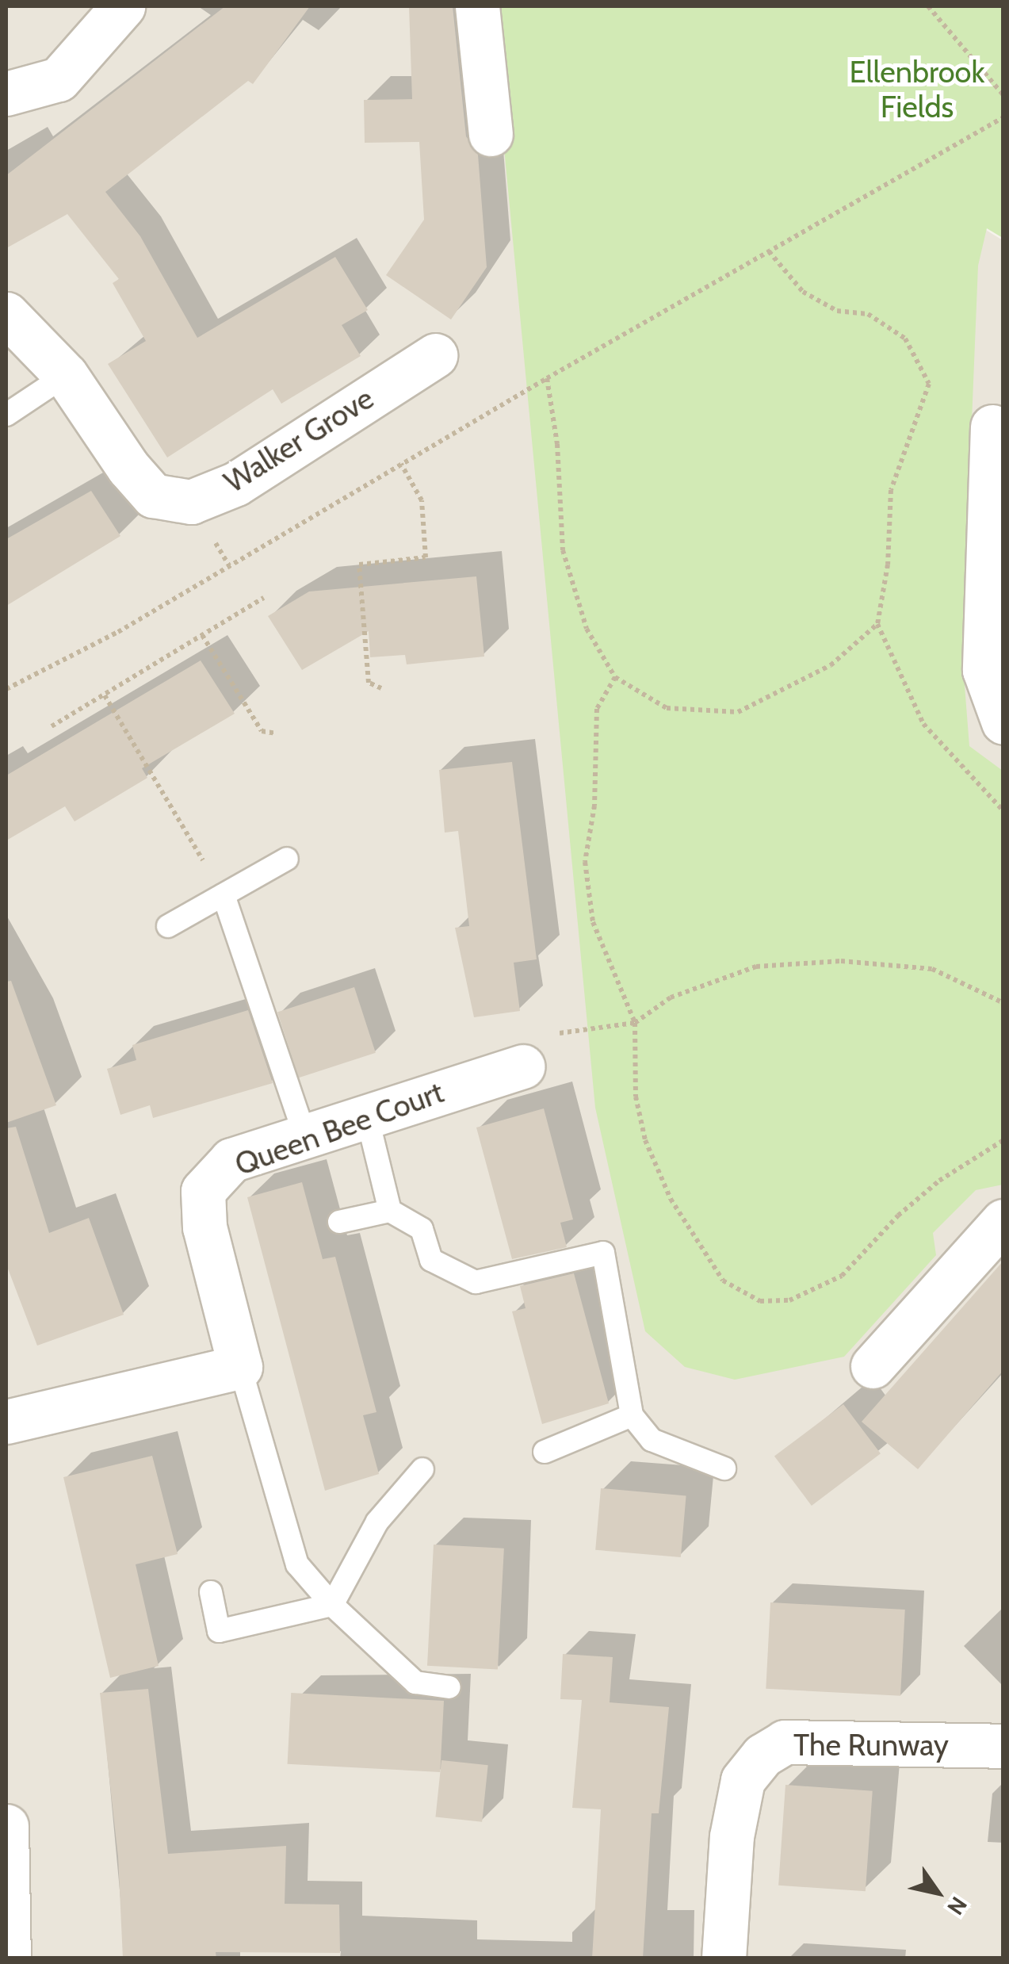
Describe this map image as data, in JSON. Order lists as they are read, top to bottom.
{
  "streets": {
    "street": ["Walker Grove", "Queen Bee Court", "The Runway"]
  },
  "parks": ["Ellenbrook Fields"],
  "north": "bottom right"
}
